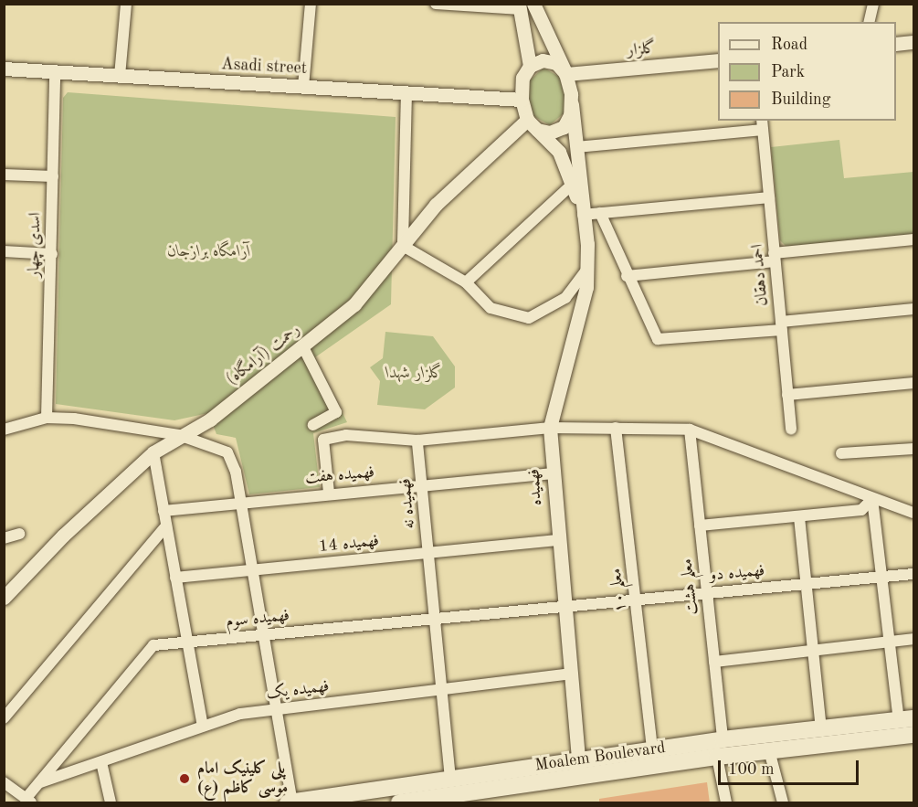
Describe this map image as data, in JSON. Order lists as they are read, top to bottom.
{
  "streets": {
    "main road": ["Moalem Boulevard"],
    "street": [
      "گلزار",
      "Asadi street",
      "اسدی چهار",
      "احمد دهقان",
      "رحمت (آرامگاه)",
      "فهمیده هفت",
      "فهمیده",
      "فهمیده نه",
      "فهمیده 14",
      "فهمیده دو",
      "معلم هشت",
      "معلم ۱۰",
      "فهمیده سوم",
      "فهمیده یک"
    ]
  },
  "crossings": [
    ["گلزار", "Asadi street"],
    ["گلزار", "رحمت (آرامگاه)"],
    ["Asadi street", "اسدی چهار"],
    ["Asadi street", "رحمت (آرامگاه)"],
    ["فهمیده هفت", "فهمیده"],
    ["فهمیده هفت", "فهمیده نه"],
    ["فهمیده", "فهمیده 14"],
    ["فهمیده", "فهمیده دو"],
    ["فهمیده", "فهمیده سوم"],
    ["فهمیده", "فهمیده یک"],
    ["فهمیده", "Moalem Boulevard"],
    ["فهمیده نه", "فهمیده 14"],
    ["فهمیده نه", "فهمیده سوم"],
    ["فهمیده نه", "فهمیده یک"],
    ["فهمیده نه", "Moalem Boulevard"],
    ["فهمیده دو", "معلم هشت"],
    ["فهمیده دو", "معلم ۱۰"],
    ["فهمیده دو", "فهمیده سوم"],
    ["معلم هشت", "Moalem Boulevard"],
    ["معلم ۱۰", "Moalem Boulevard"],
    ["فهمیده سوم", "فهمیده یک"]
  ],
  "parks": ["آرامگاه برازجان", "گلزار شهدا"],
  "places": ["پلی کلینیک امام موسی کاظم (ع)"],
  "legend": ["Road", "Park", "Building"],
  "scale_bar": "100 m"
}
